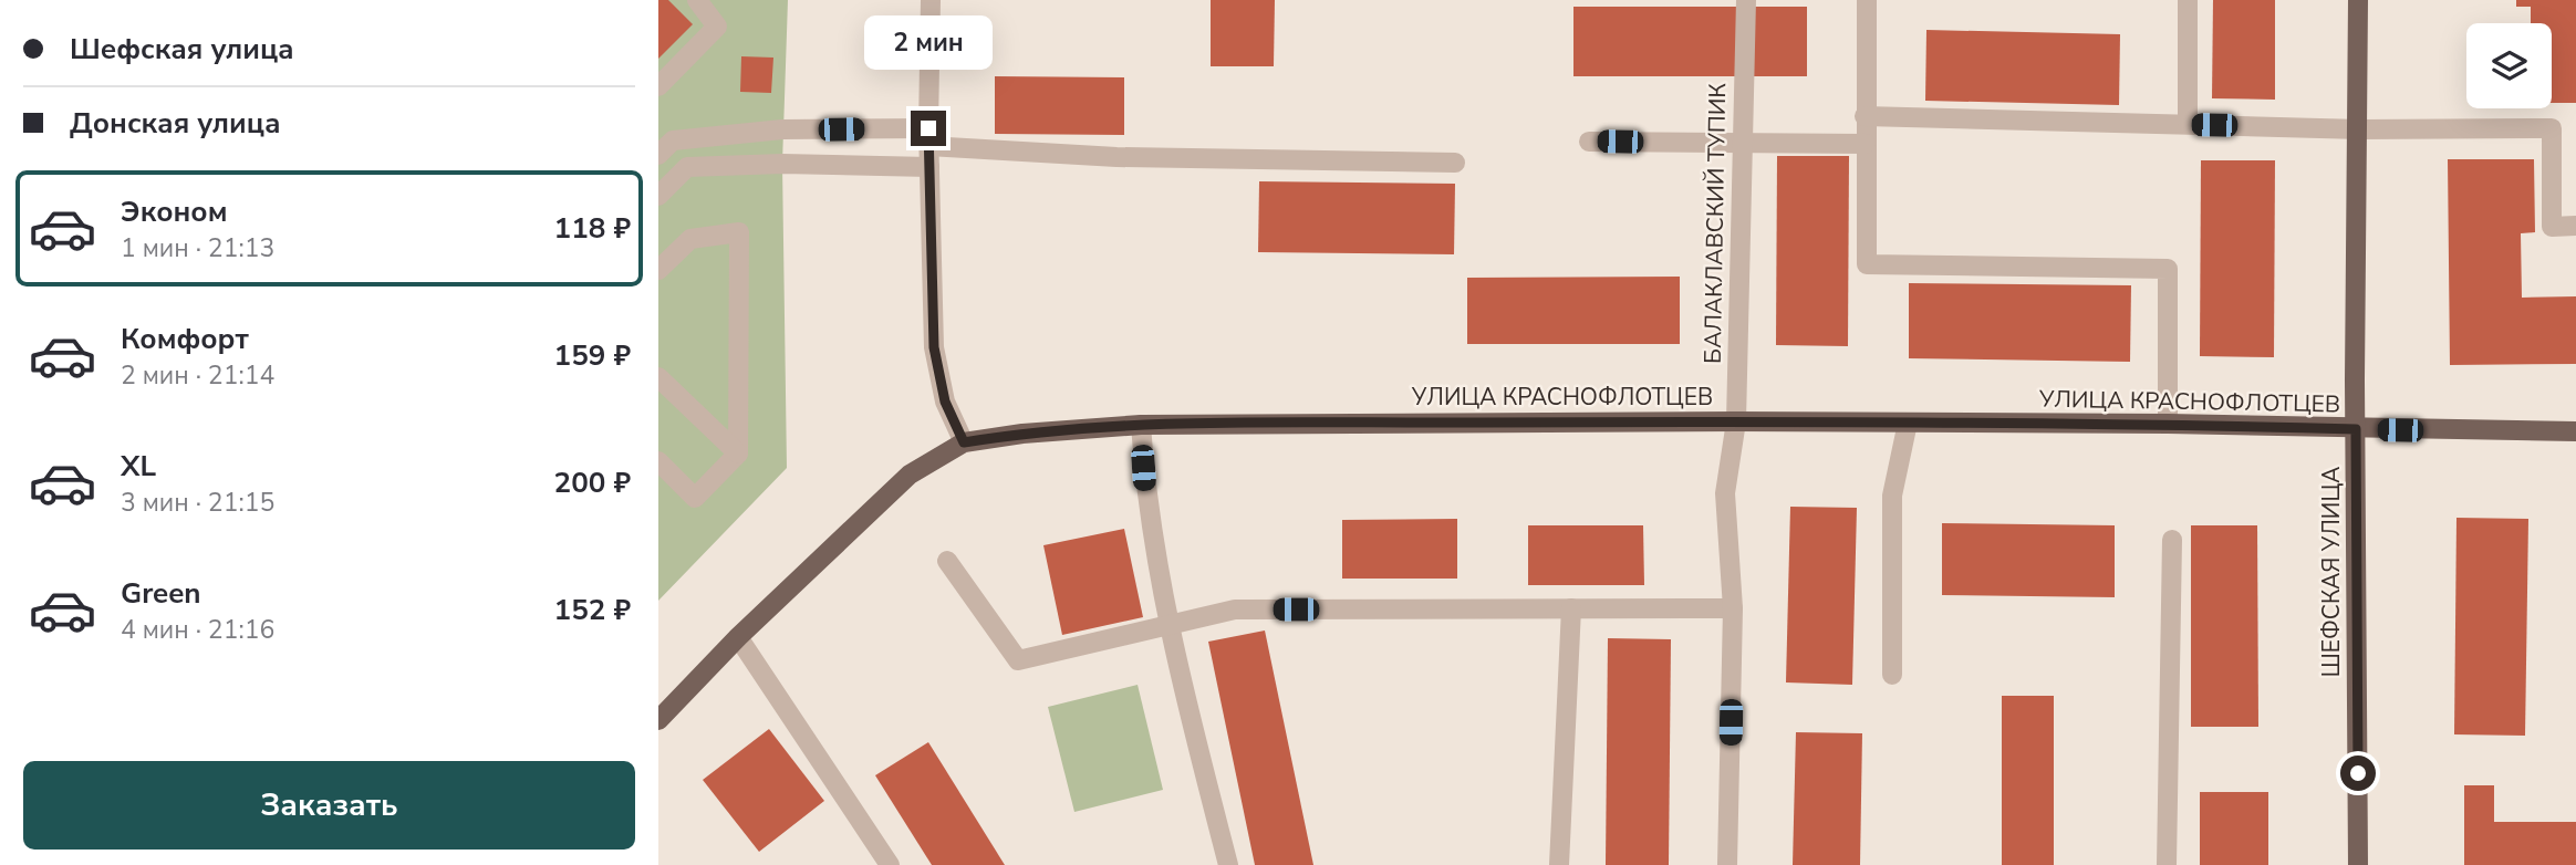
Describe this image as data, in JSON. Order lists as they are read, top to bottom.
{
  "streets": {
    "main road": ["УЛИЦА КРАСНОФЛОТЦЕВ", "ШЕФСКАЯ УЛИЦА"],
    "street": ["БАЛАКЛАВСКИЙ ТУПИК"]
  },
  "crossings": [
    ["БАЛАКЛАВСКИЙ ТУПИК", "УЛИЦА КРАСНОФЛОТЦЕВ"],
    ["УЛИЦА КРАСНОФЛОТЦЕВ", "ШЕФСКАЯ УЛИЦА"]
  ],
  "page": {
    "banner": ["Шефская улица", "Донская улица"],
    "bubble": "2 мин",
    "list": [
      {
        "name": "Эконом",
        "note": "1 мин · 21:13",
        "value": "118 ₽"
      },
      {
        "name": "Комфорт",
        "note": "2 мин · 21:14",
        "value": "159 ₽"
      },
      {
        "name": "XL",
        "note": "3 мин · 21:15",
        "value": "200 ₽"
      },
      {
        "name": "Green",
        "note": "4 мин · 21:16",
        "value": "152 ₽"
      }
    ],
    "buttons": "Заказать"
  }
}
